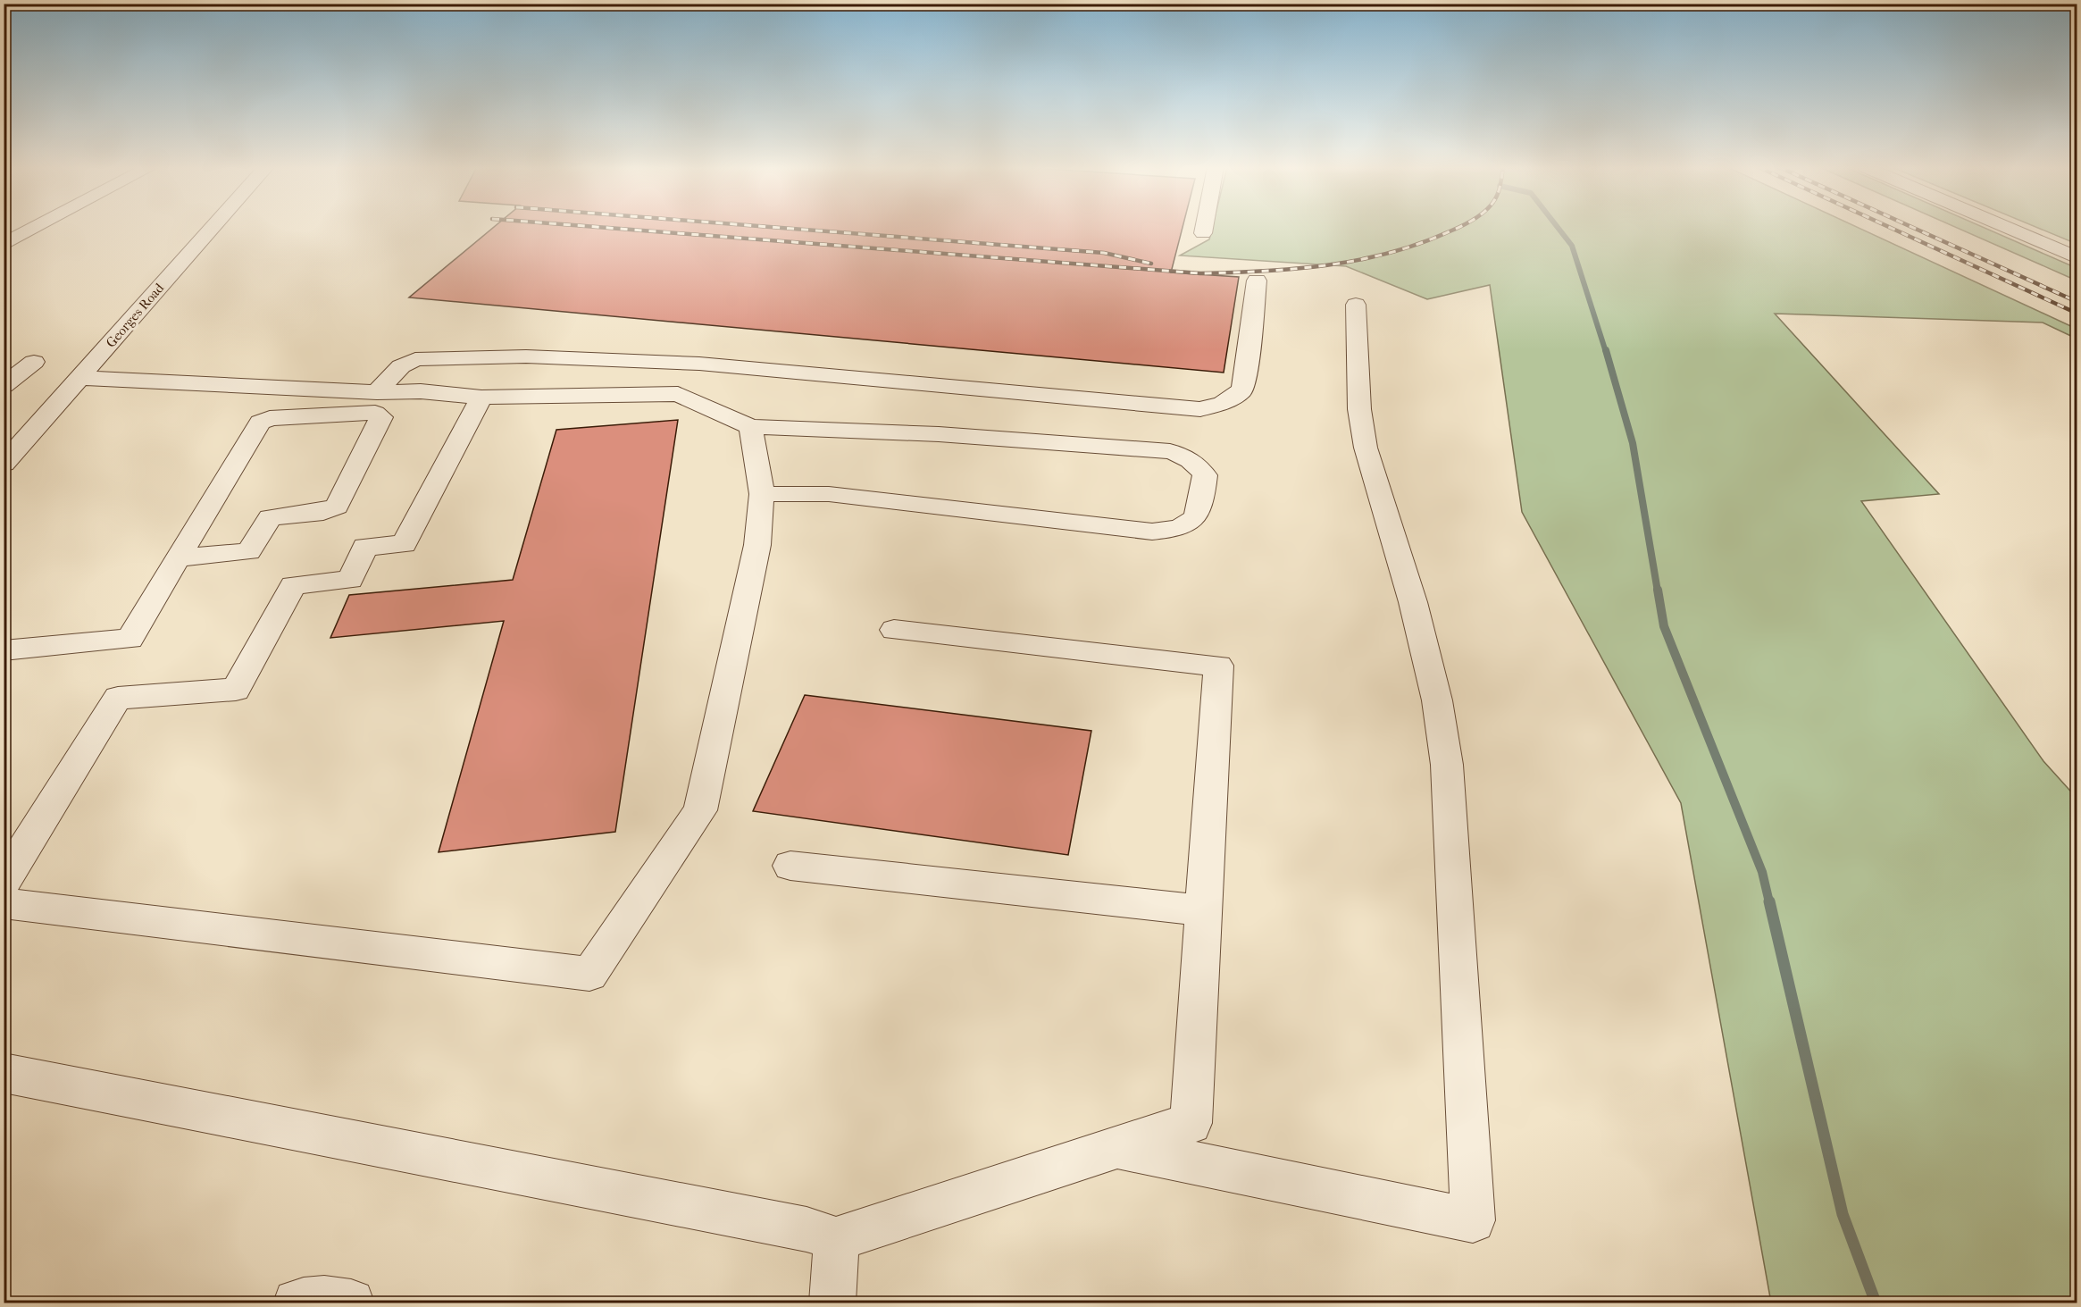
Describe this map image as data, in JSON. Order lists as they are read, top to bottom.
{
  "streets": {
    "street": ["Georges Road"]
  }
}
